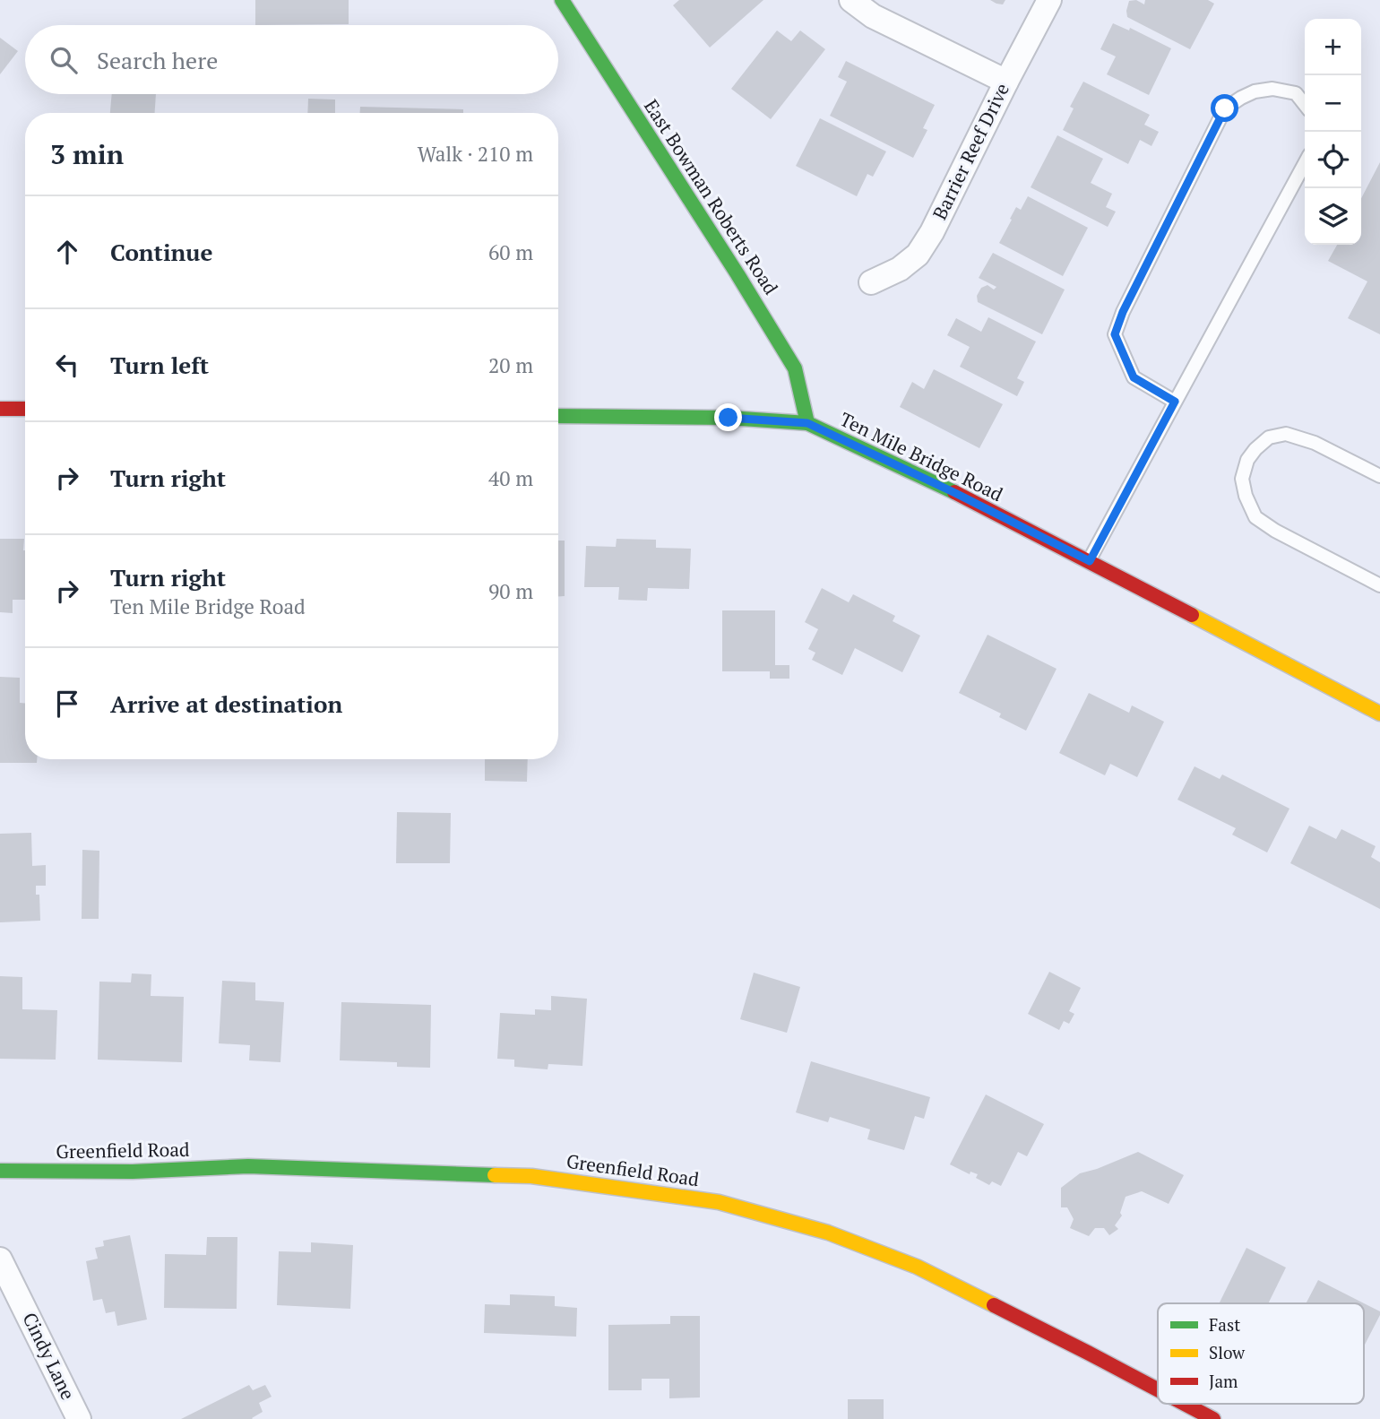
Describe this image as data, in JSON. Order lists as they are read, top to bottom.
{
  "streets": {
    "street": [
      "Barrier Reef Drive",
      "East Bowman Roberts Road",
      "Ten Mile Bridge Road",
      "Greenfield Road",
      "Cindy Lane"
    ]
  },
  "crossings": [
    ["East Bowman Roberts Road", "Ten Mile Bridge Road"]
  ],
  "legend": ["Fast", "Slow", "Jam"],
  "page": {
    "map_buttons": ["+", "−"],
    "search": "Search here",
    "heading": ["3 min", "Walk · 210 m"],
    "list": [
      ["Continue", "60 m"],
      ["Turn left", "20 m"],
      ["Turn right", "40 m"],
      ["Turn right", "Ten Mile Bridge Road", "90 m"],
      "Arrive at destination"
    ]
  }
}
